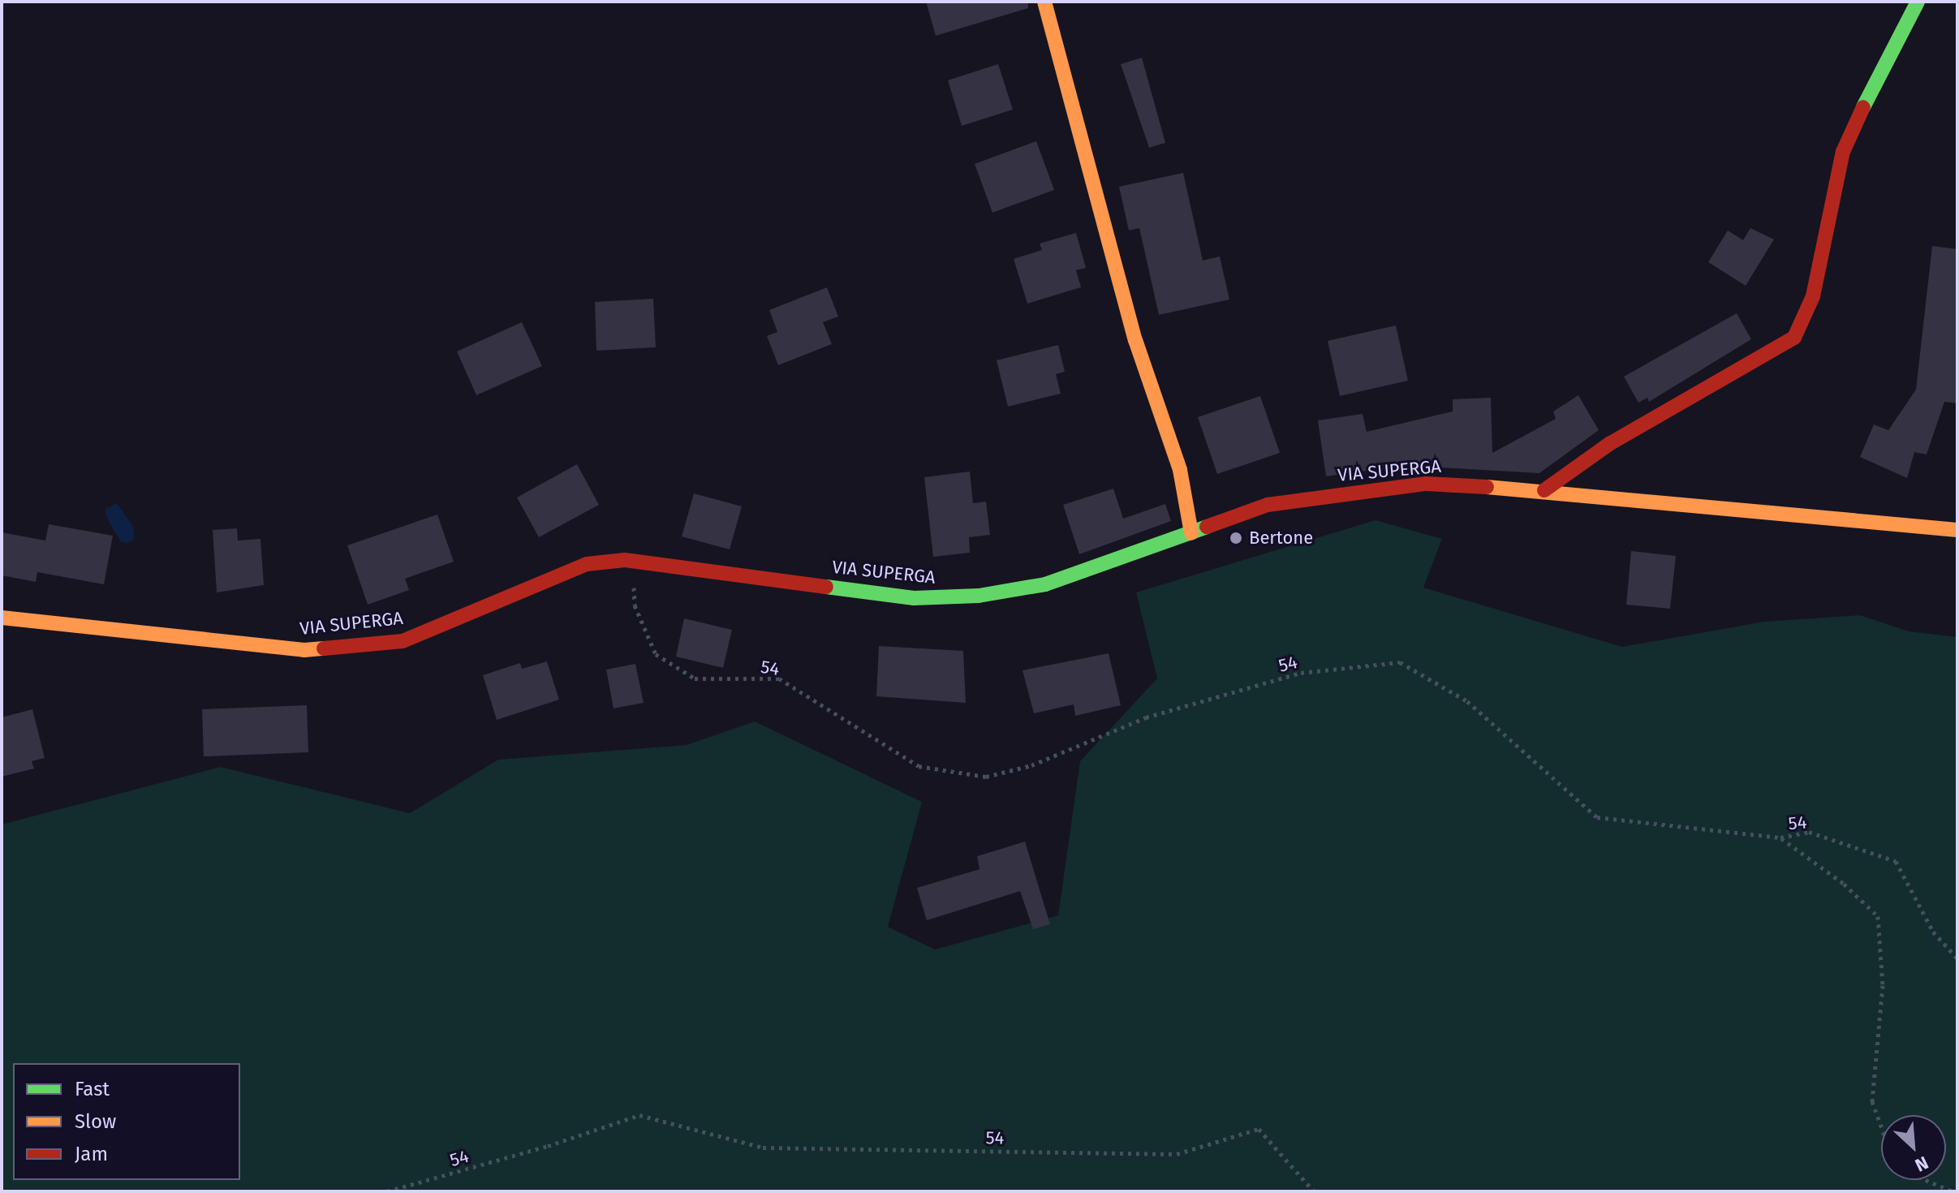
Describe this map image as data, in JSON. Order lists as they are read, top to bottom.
{
  "streets": {
    "street": ["VIA SUPERGA"],
    "path": ["54"]
  },
  "crossings": [
    ["VIA SUPERGA", "54"]
  ],
  "places": ["Bertone"],
  "legend": ["Fast", "Slow", "Jam"],
  "north": "bottom right"
}
